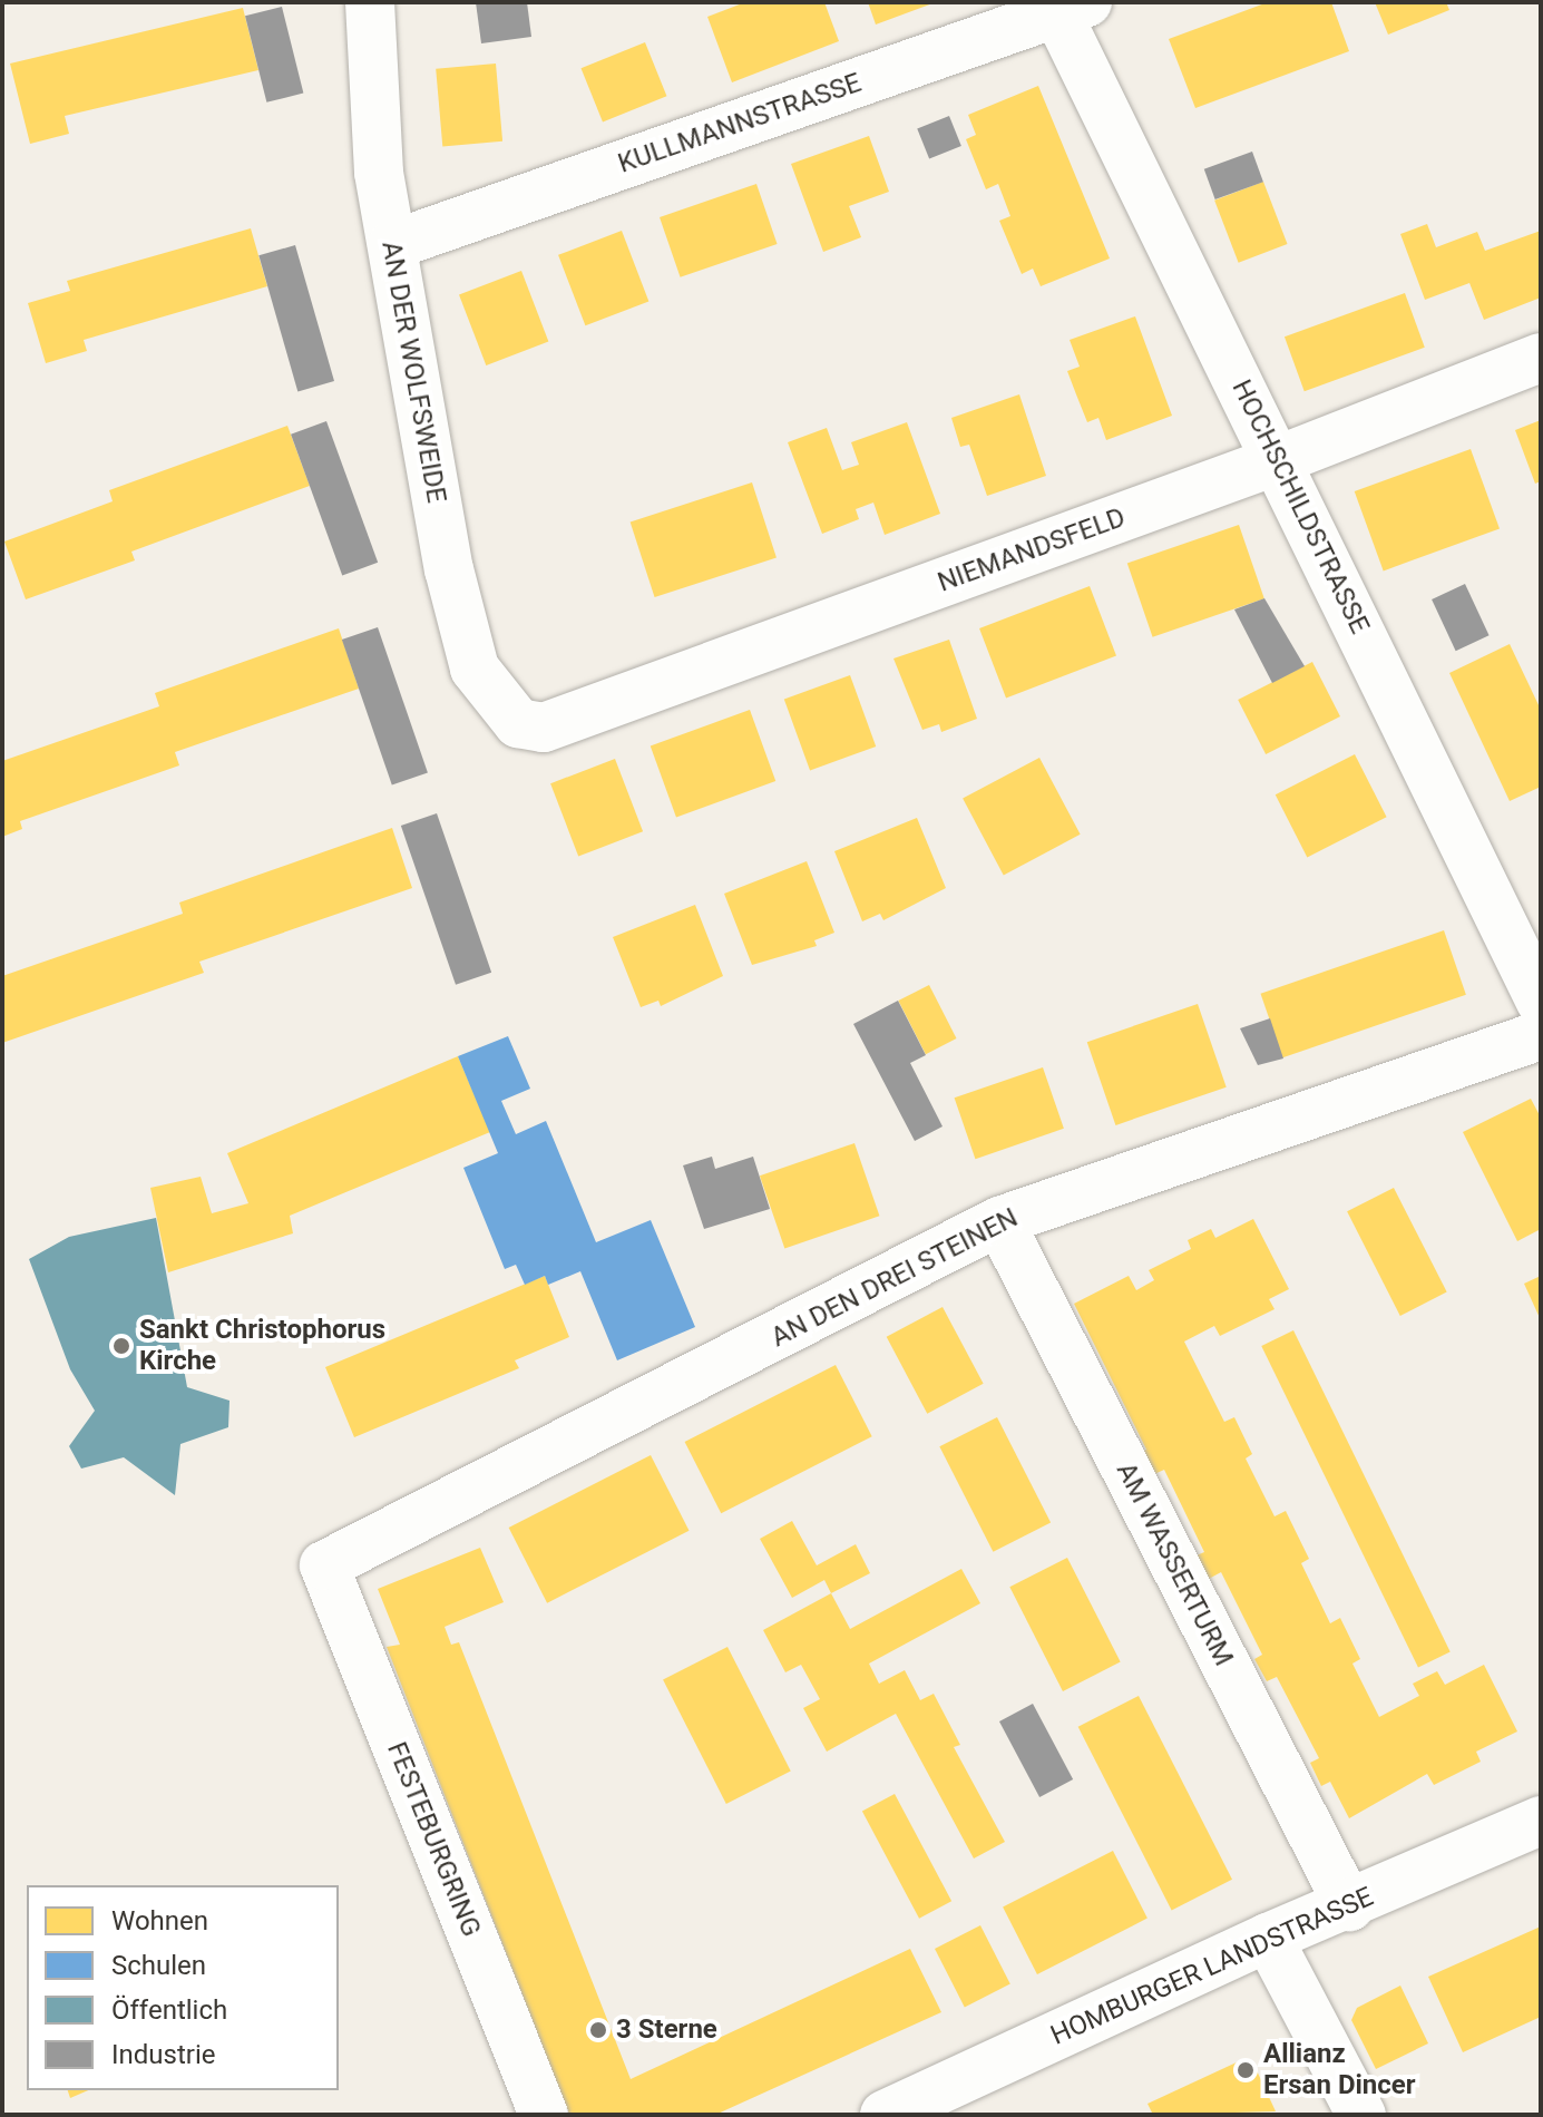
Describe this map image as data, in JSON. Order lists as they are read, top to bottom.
{
  "streets": {
    "street": [
      "KULLMANNSTRASSE",
      "AN DER WOLFSWEIDE",
      "HOCHSCHILDSTRASSE",
      "NIEMANDSFELD",
      "AN DEN DREI STEINEN",
      "AM WASSERTURM",
      "FESTEBURGRING",
      "HOMBURGER LANDSTRASSE"
    ]
  },
  "crossings": [
    ["KULLMANNSTRASSE", "AN DER WOLFSWEIDE"],
    ["KULLMANNSTRASSE", "HOCHSCHILDSTRASSE"],
    ["AN DER WOLFSWEIDE", "NIEMANDSFELD"],
    ["HOCHSCHILDSTRASSE", "NIEMANDSFELD"],
    ["AN DEN DREI STEINEN", "AM WASSERTURM"],
    ["AN DEN DREI STEINEN", "FESTEBURGRING"],
    ["AM WASSERTURM", "HOMBURGER LANDSTRASSE"]
  ],
  "places": ["Sankt Christophorus Kirche", "3 Sterne", "Allianz Ersan Dincer"],
  "legend": [
    "Wohnen",
    "Schulen",
    "Öffentlich",
    "Industrie"
  ]
}
